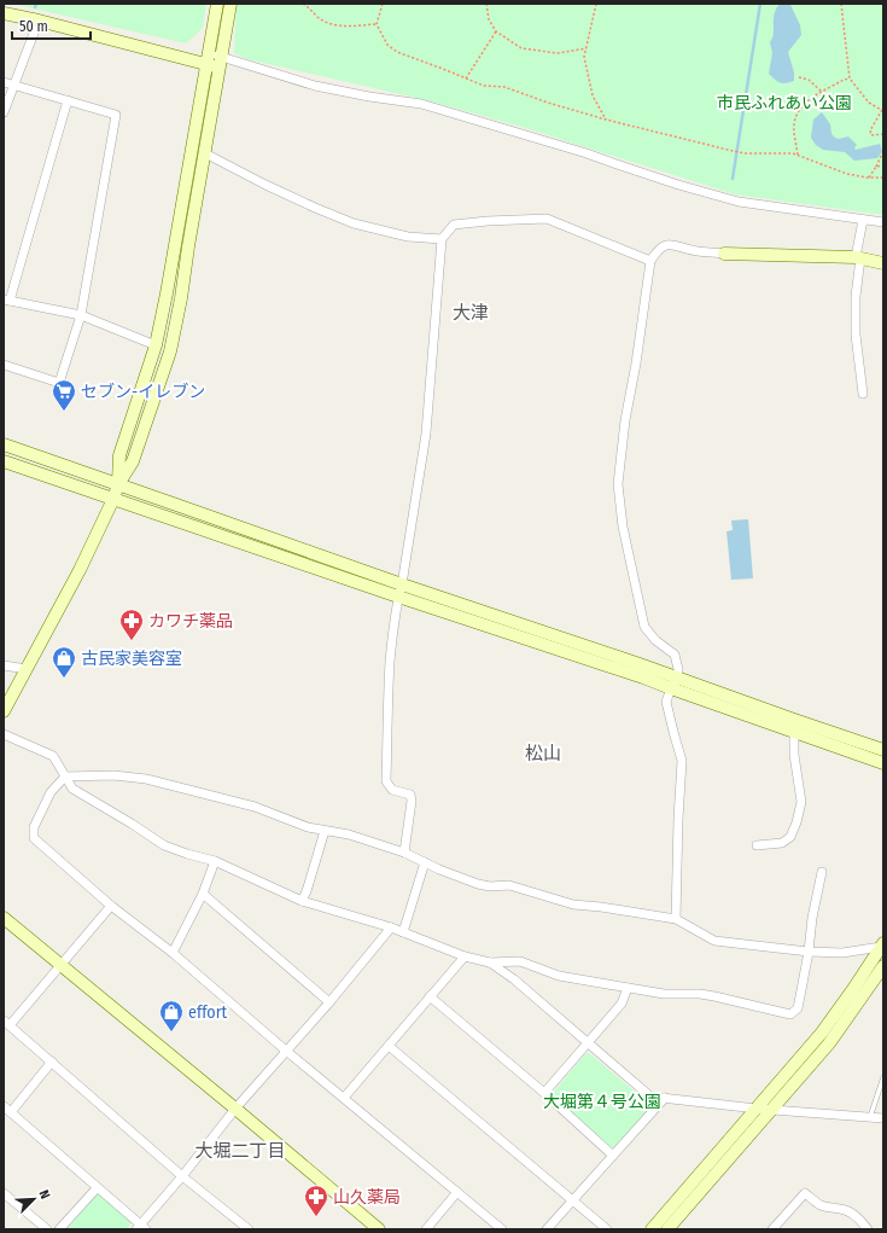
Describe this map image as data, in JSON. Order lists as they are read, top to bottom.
{
  "districts": ["大津", "松山", "大堀二丁目"],
  "parks": ["市民ふれあい公園", "大堀第４号公園"],
  "places": {
    "supermarket": ["セブン-イレブン"],
    "pharmacy": ["カワチ薬品", "山久薬局"],
    "shop": ["古民家美容室", "effort"]
  },
  "scale_bar": "50 m",
  "north": "top right"
}
